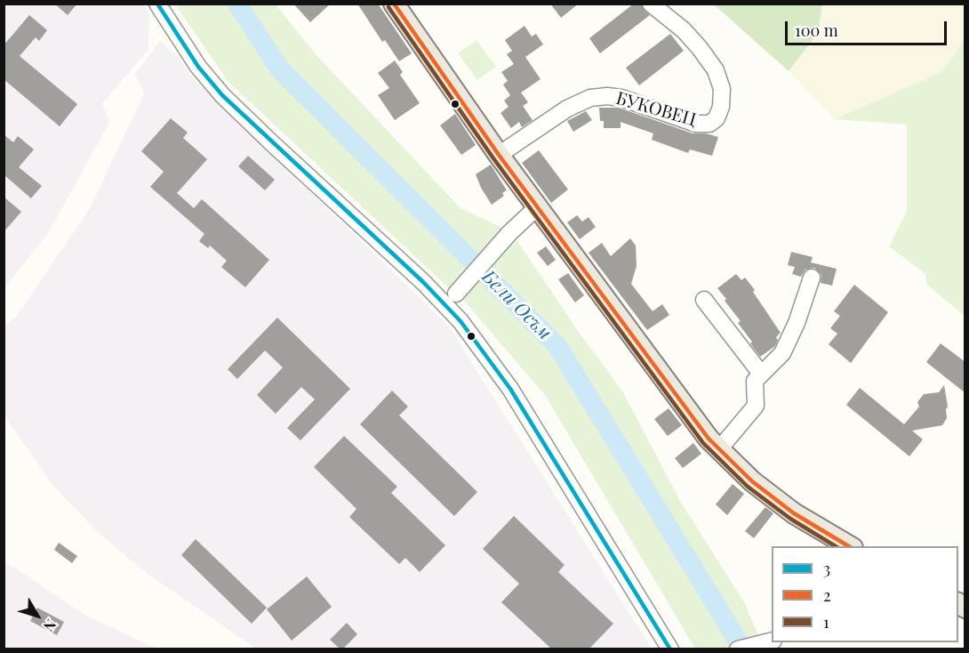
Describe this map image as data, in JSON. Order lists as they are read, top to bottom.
{
  "streets": {
    "street": ["БУКОВЕЦ"]
  },
  "water": ["Бели Осъм"],
  "lines": ["transit line 3", "transit line 2", "transit line 1"],
  "legend": ["3", "2", "1"],
  "scale_bar": "100 m",
  "north": "bottom right"
}
